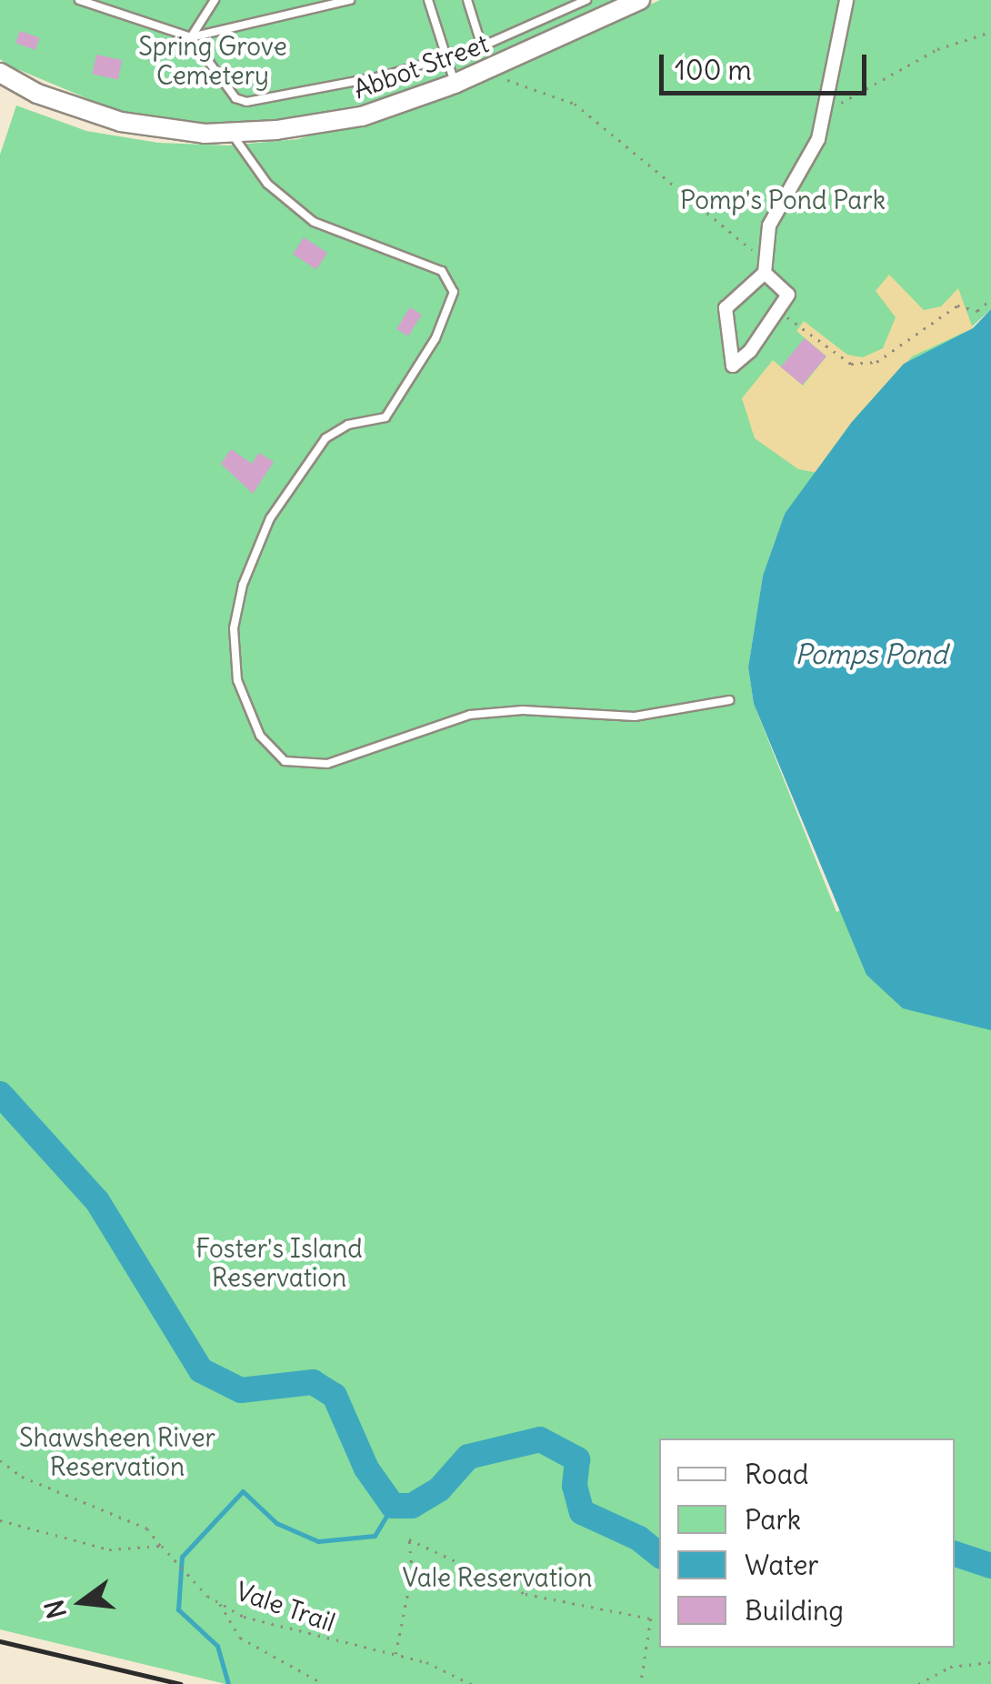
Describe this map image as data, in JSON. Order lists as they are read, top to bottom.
{
  "streets": {
    "street": ["Abbot Street"],
    "path": ["Vale Trail"]
  },
  "water": ["Pomps Pond"],
  "parks": [
    "Spring Grove Cemetery",
    "Pomp's Pond Park",
    "Foster's Island Reservation",
    "Shawsheen River Reservation",
    "Vale Reservation"
  ],
  "legend": [
    "Road",
    "Park",
    "Water",
    "Building"
  ],
  "scale_bar": "100 m",
  "north": "left"
}
